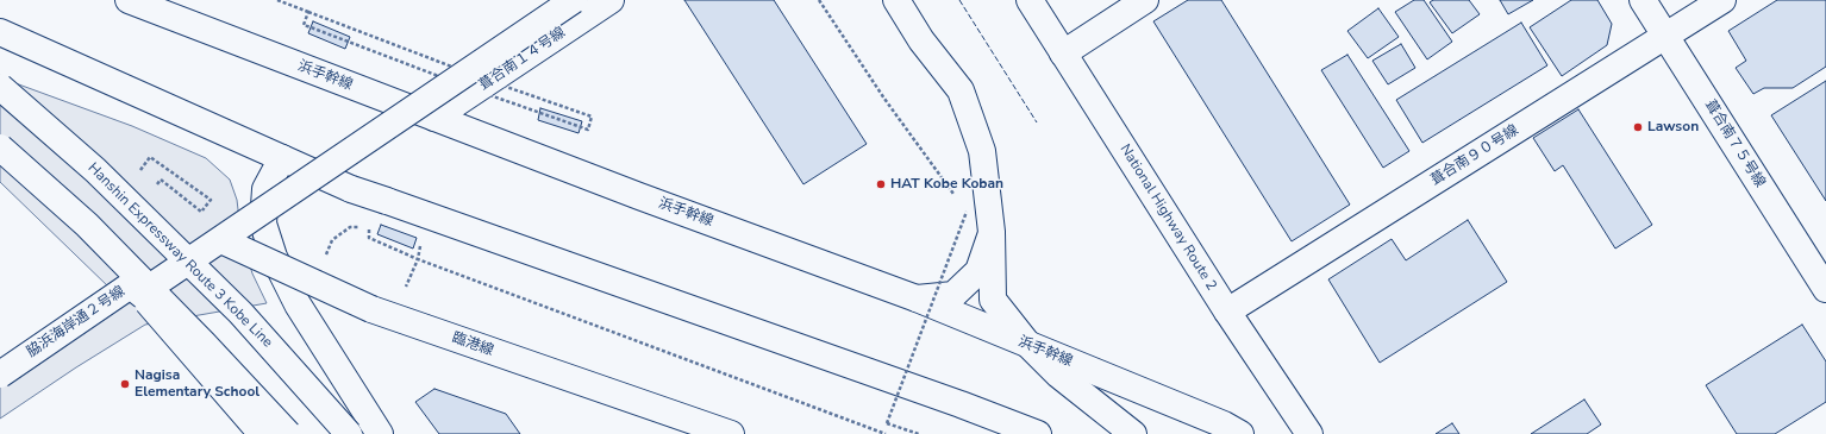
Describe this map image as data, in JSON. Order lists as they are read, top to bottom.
{
  "streets": {
    "main road": [
      "葺合南１４号線",
      "浜手幹線",
      "葺合南７５号線",
      "葺合南９０号線",
      "National Highway Route 2",
      "Hanshin Expressway Route 3 Kobe Line",
      "脇浜海岸通２号線",
      "臨港線"
    ]
  },
  "crossings": [
    ["葺合南１４号線", "浜手幹線"],
    ["葺合南７５号線", "葺合南９０号線"],
    ["葺合南９０号線", "National Highway Route 2"],
    ["脇浜海岸通２号線", "臨港線"]
  ],
  "places": ["Lawson", "HAT Kobe Koban", "Nagisa Elementary School"]
}
